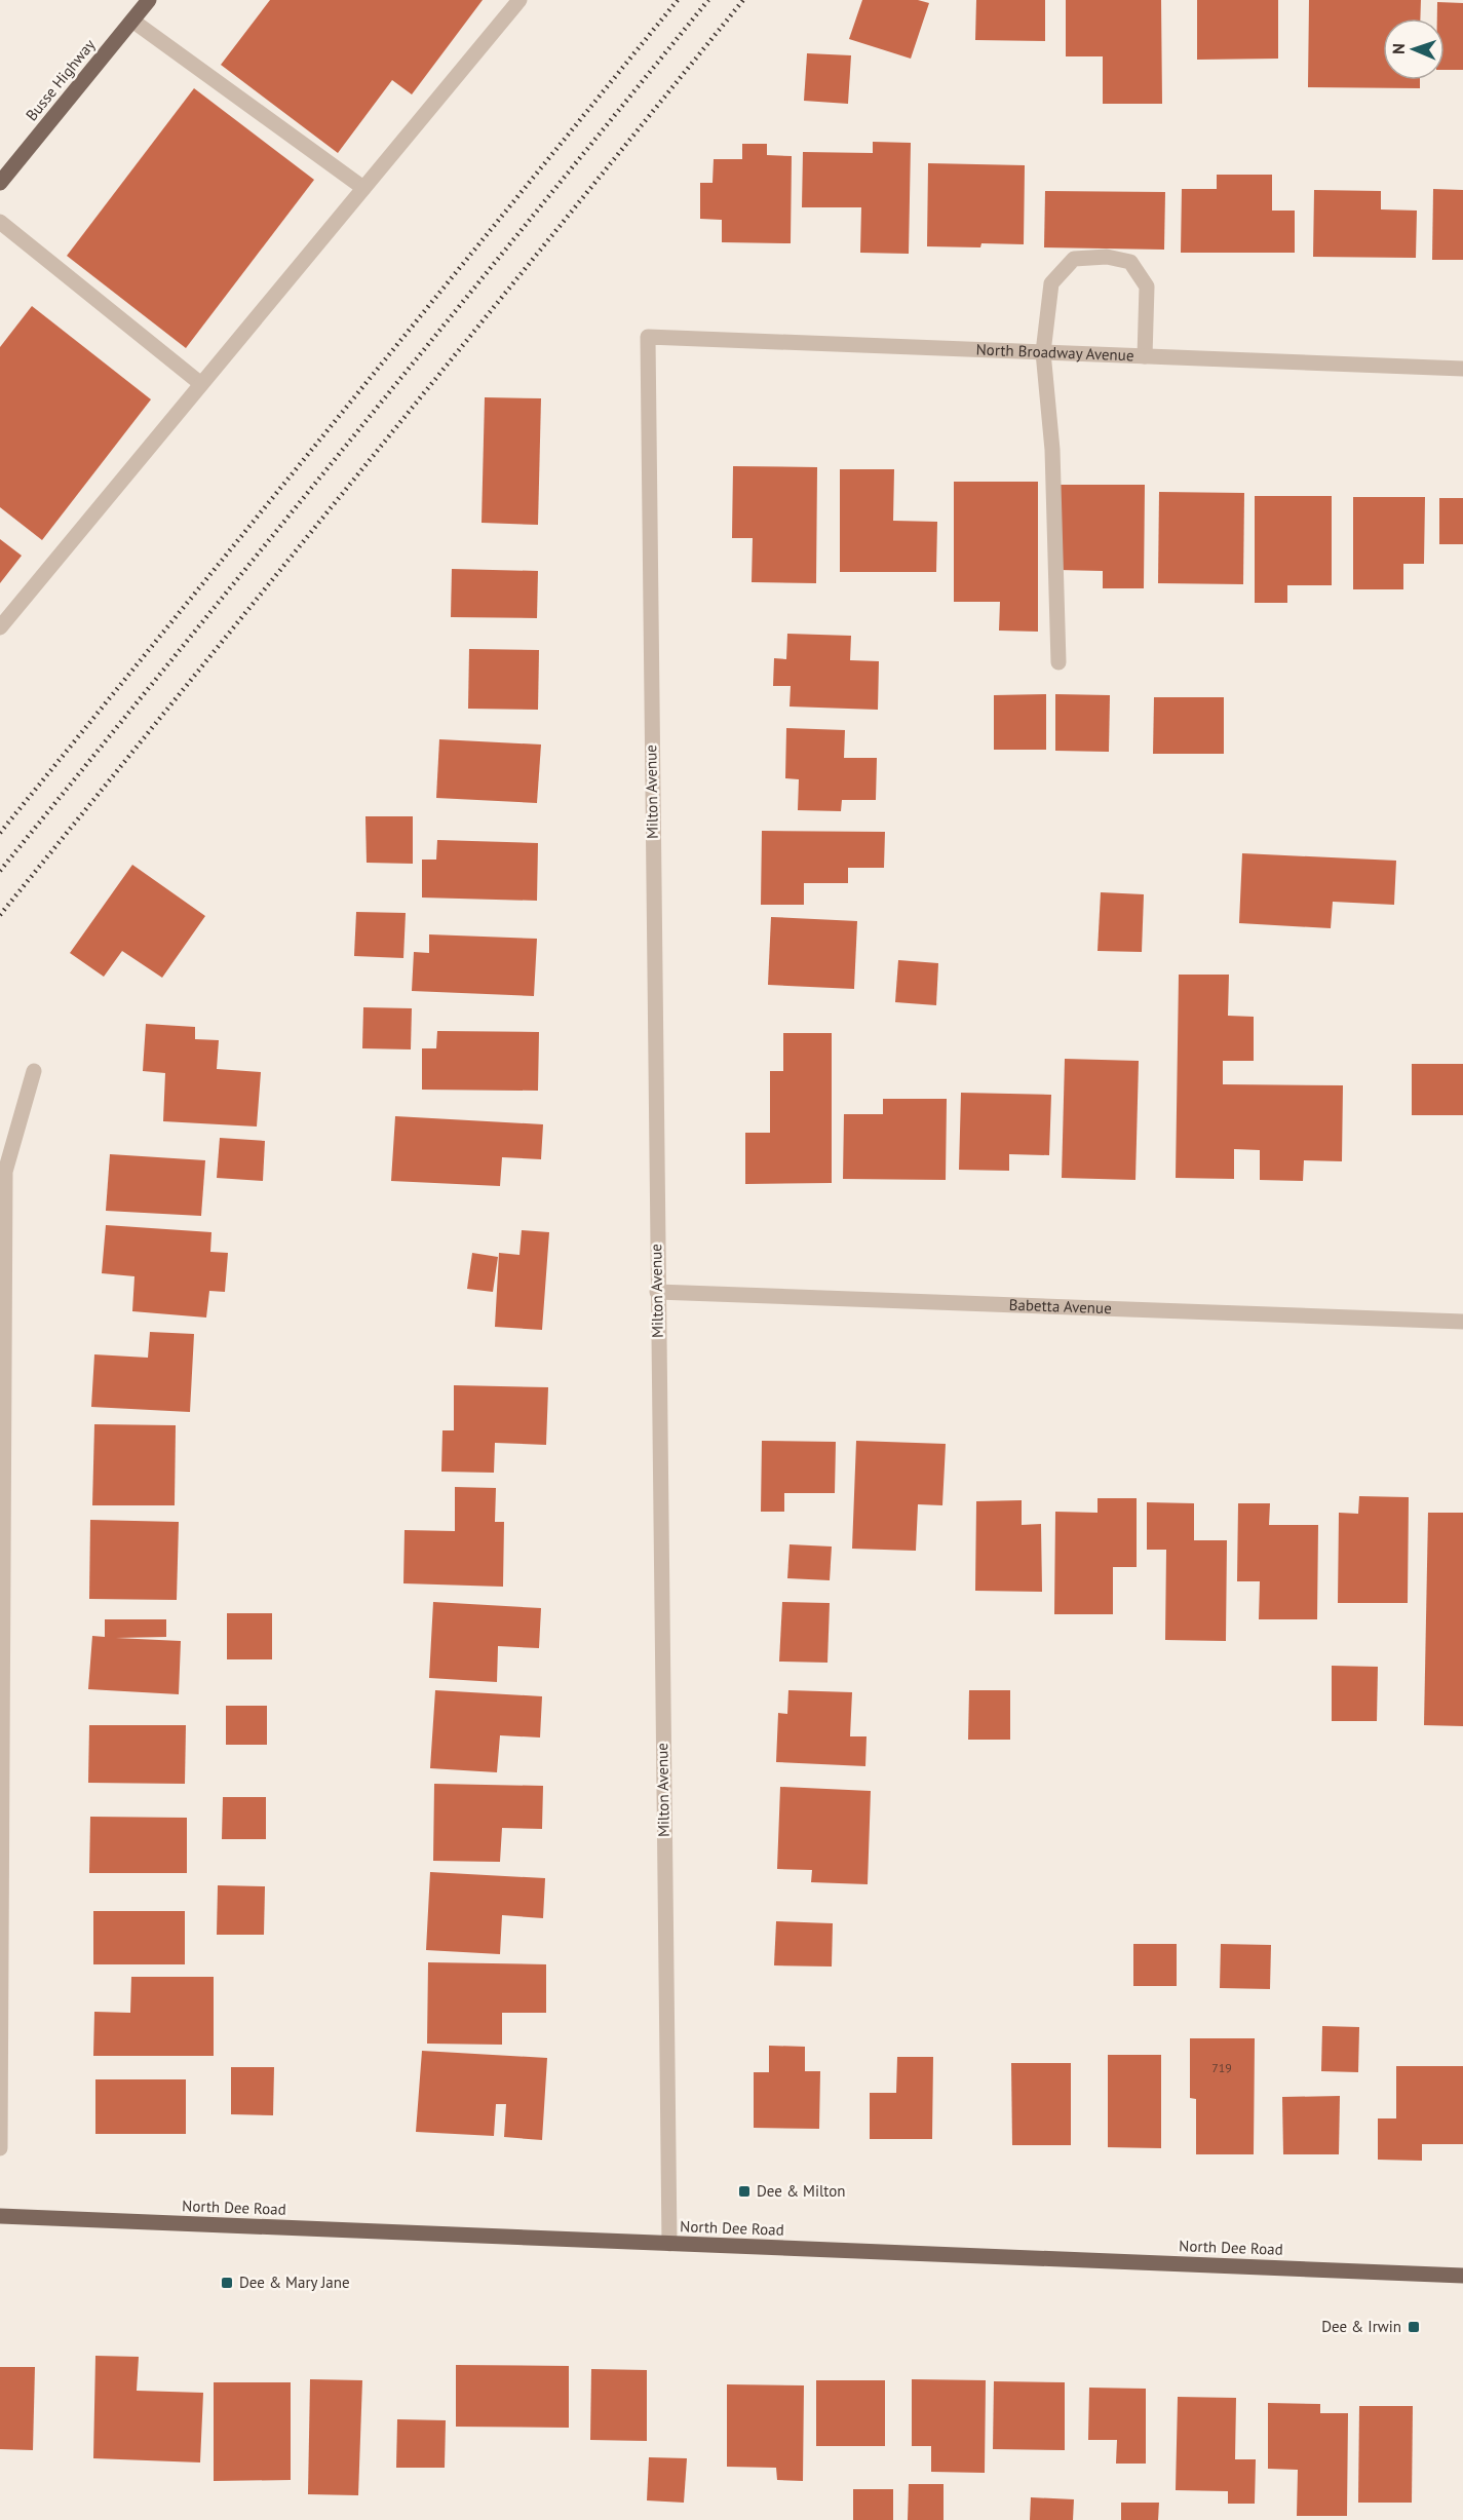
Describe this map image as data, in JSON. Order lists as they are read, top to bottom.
{
  "streets": {
    "main road": ["Busse Highway", "North Dee Road"],
    "street": ["North Broadway Avenue", "Milton Avenue", "Babetta Avenue"]
  },
  "crossings": [
    ["North Broadway Avenue", "Milton Avenue"],
    ["Milton Avenue", "Babetta Avenue"],
    ["Milton Avenue", "North Dee Road"]
  ],
  "places": {
    "transit": ["Dee & Milton", "Dee & Mary Jane", "Dee & Irwin"]
  },
  "house_numbers": ["719"],
  "north": "left"
}
